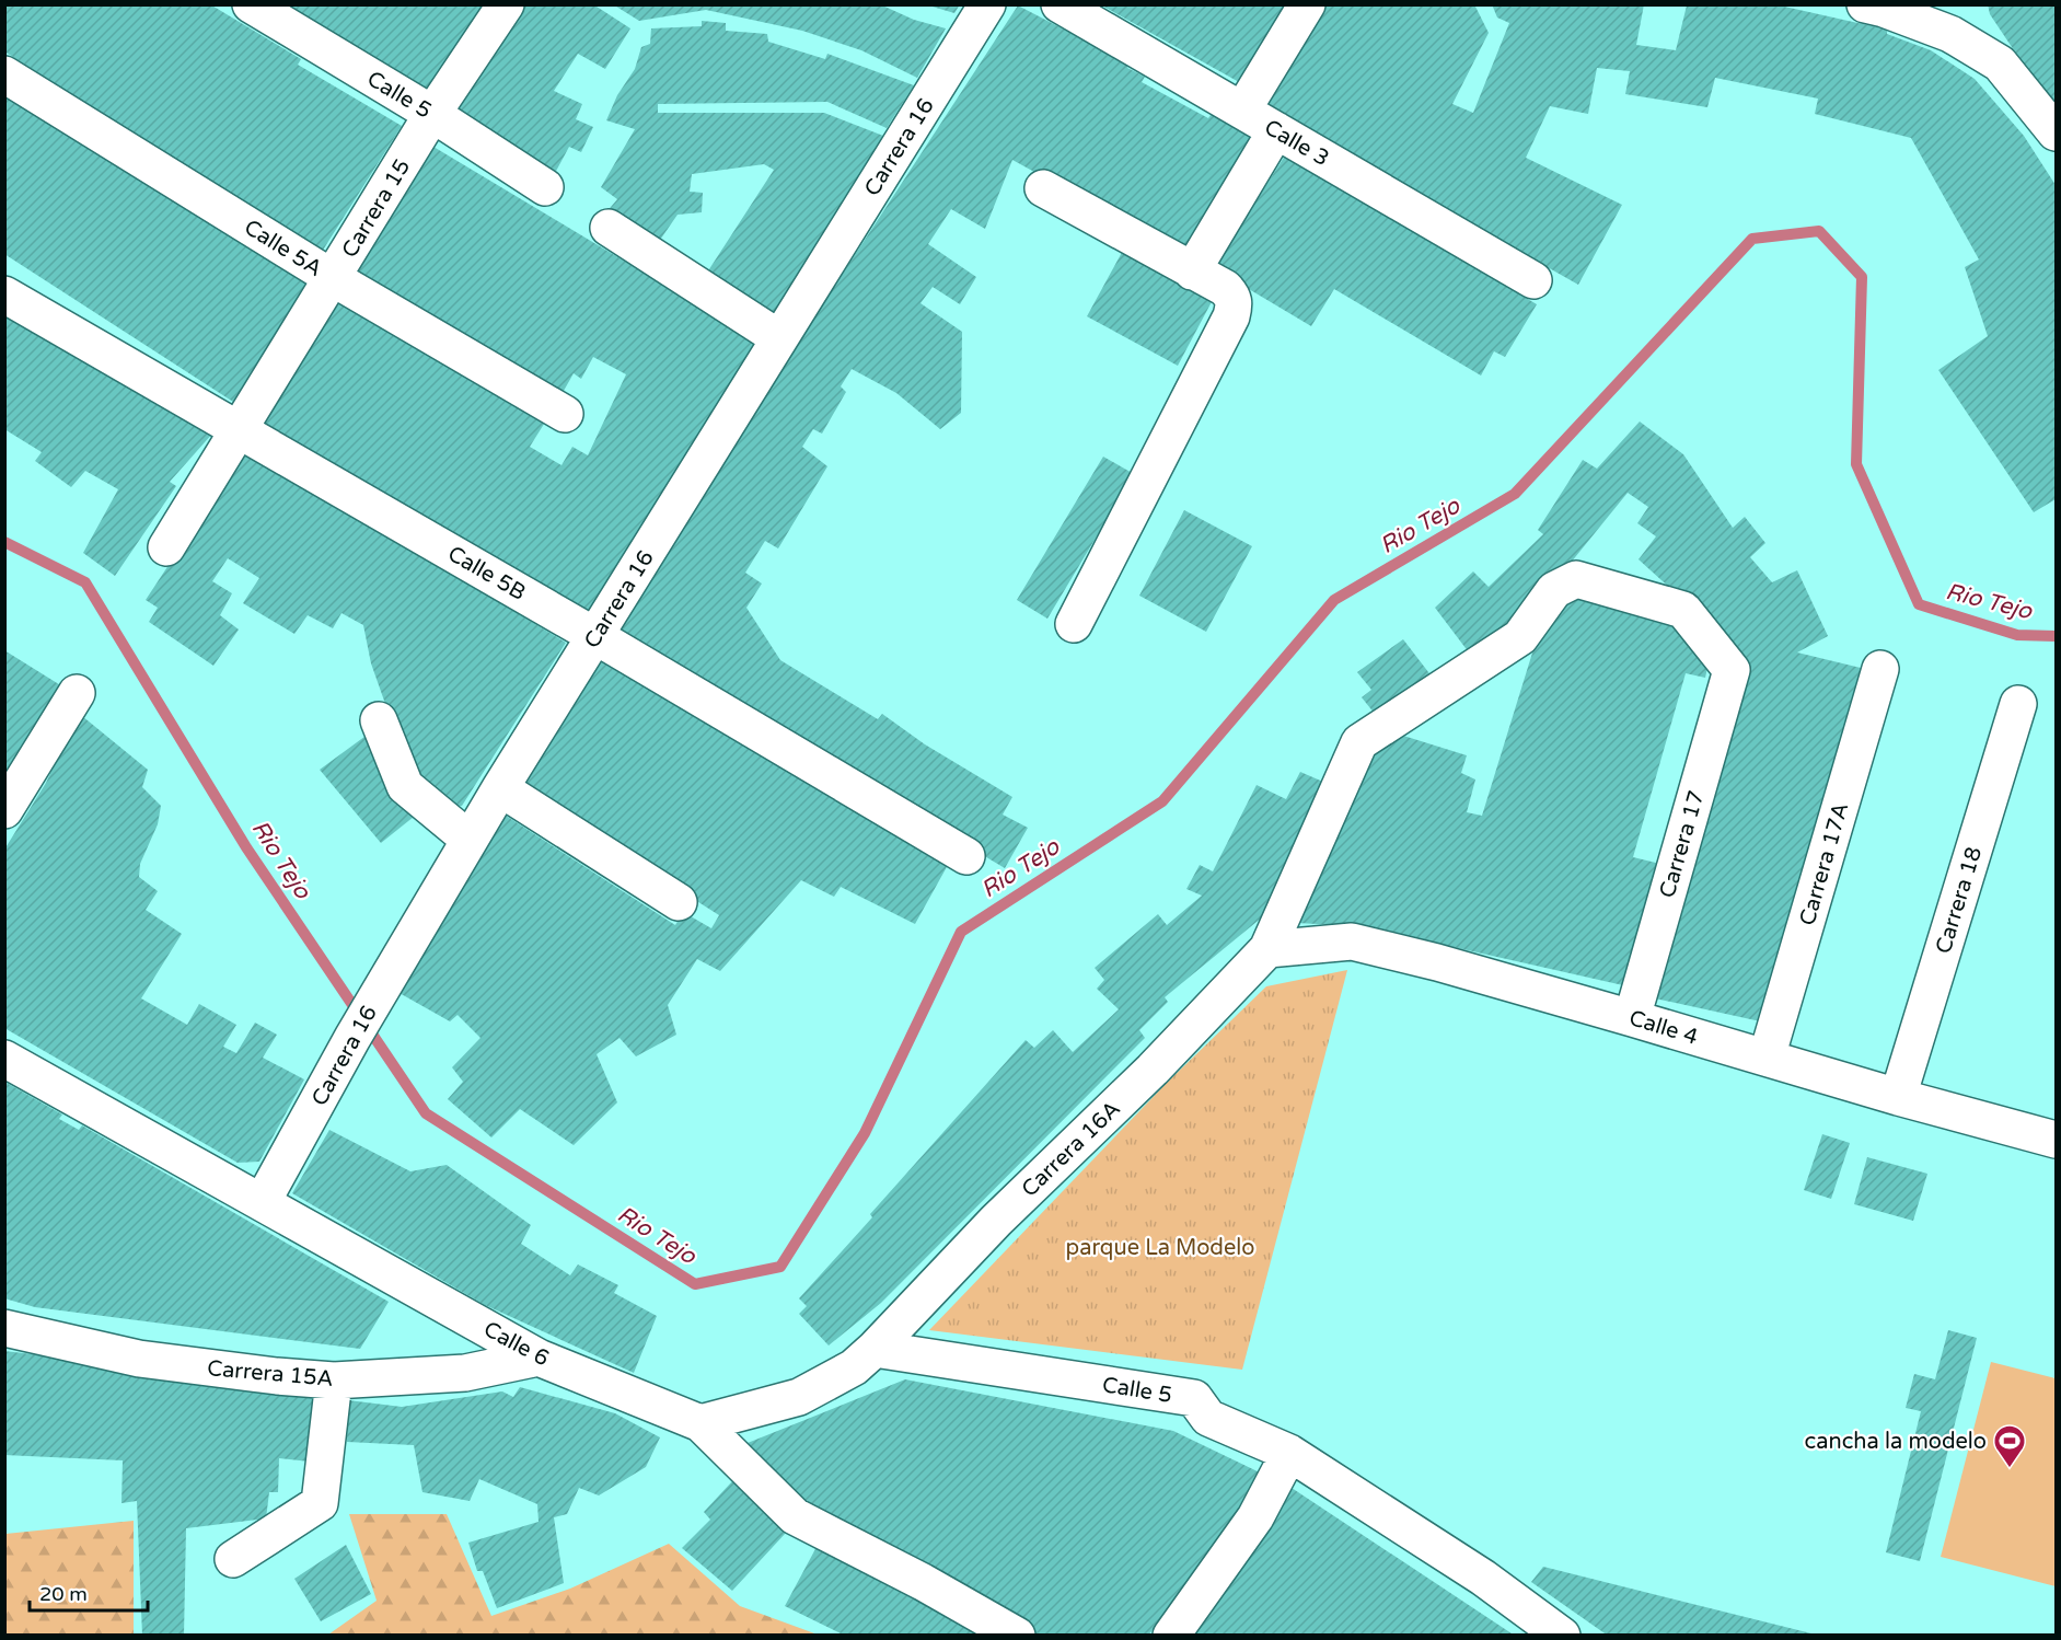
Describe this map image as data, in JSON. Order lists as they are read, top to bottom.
{
  "streets": {
    "street": [
      "Calle 5",
      "Calle 3",
      "Carrera 16",
      "Carrera 15",
      "Calle 5A",
      "Calle 5B",
      "Carrera 17",
      "Carrera 17A",
      "Carrera 18",
      "Calle 4",
      "Carrera 16A",
      "Calle 6",
      "Carrera 15A"
    ]
  },
  "crossings": [
    ["Calle 5", "Carrera 15"],
    ["Calle 5", "Carrera 16A"],
    ["Carrera 16", "Calle 5B"],
    ["Carrera 16", "Calle 6"],
    ["Carrera 15", "Calle 5A"],
    ["Carrera 15", "Calle 5B"],
    ["Carrera 17", "Calle 4"],
    ["Carrera 17", "Carrera 16A"],
    ["Carrera 17A", "Calle 4"],
    ["Carrera 18", "Calle 4"],
    ["Calle 4", "Carrera 16A"],
    ["Calle 6", "Carrera 15A"]
  ],
  "water": ["Rio Tejo"],
  "parks": ["parque La Modelo"],
  "places": {
    "sports": ["cancha la modelo"]
  },
  "scale_bar": "20 m"
}
